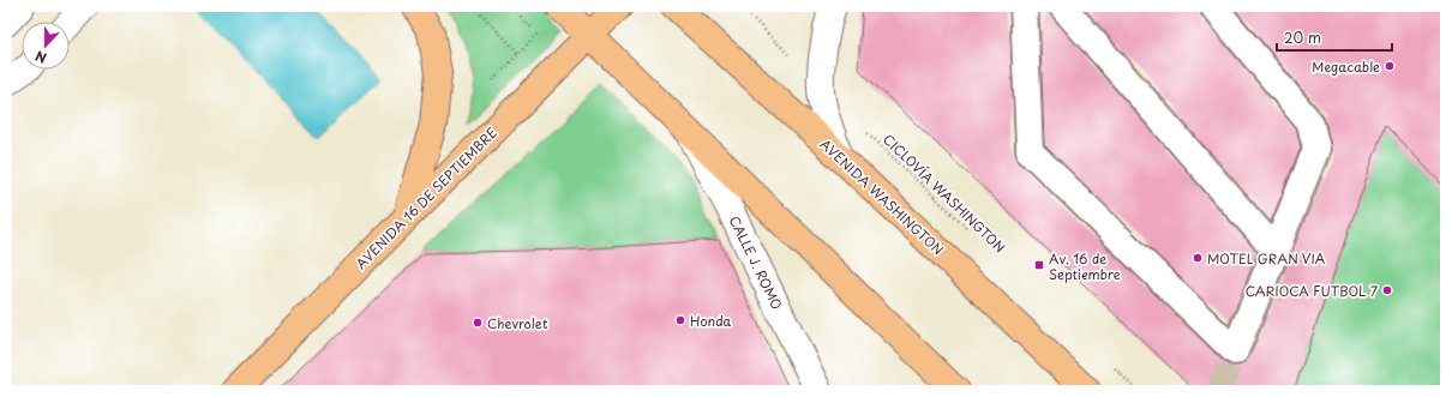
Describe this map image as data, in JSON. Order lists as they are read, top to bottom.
{
  "streets": {
    "main road": ["AVENIDA WASHINGTON", "AVENIDA 16 DE SEPTIEMBRE"],
    "street": ["CALLE J. ROMO"],
    "path": ["CICLOVÍA WASHINGTON"]
  },
  "places": {
    "other": [
      "Megacable",
      "MOTEL GRAN VIA",
      "CARIOCA FUTBOL 7",
      "Honda",
      "Chevrolet"
    ],
    "transit": ["Av. 16 de Septiembre"]
  },
  "scale_bar": "20 m",
  "north": "bottom"
}
